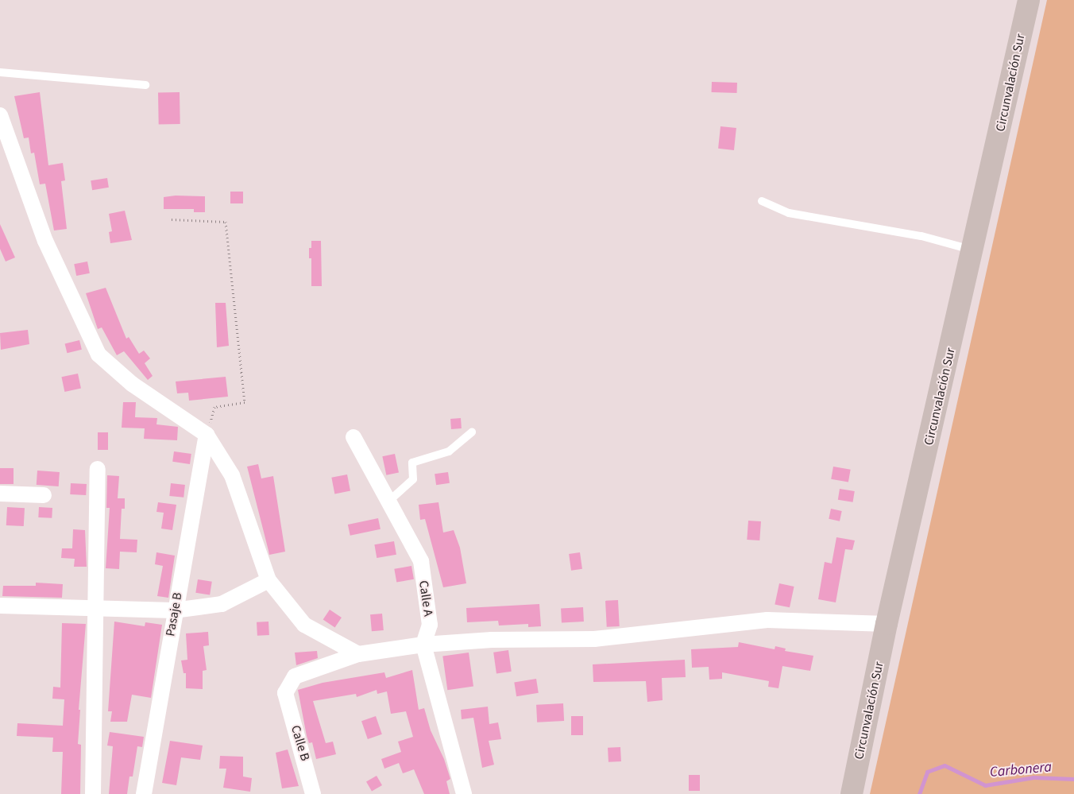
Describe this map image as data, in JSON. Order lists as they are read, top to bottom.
{
  "streets": {
    "main road": ["Circunvalación Sur"],
    "street": ["Calle A", "Pasaje B", "Calle B"]
  },
  "water": ["Carbonera"]
}
